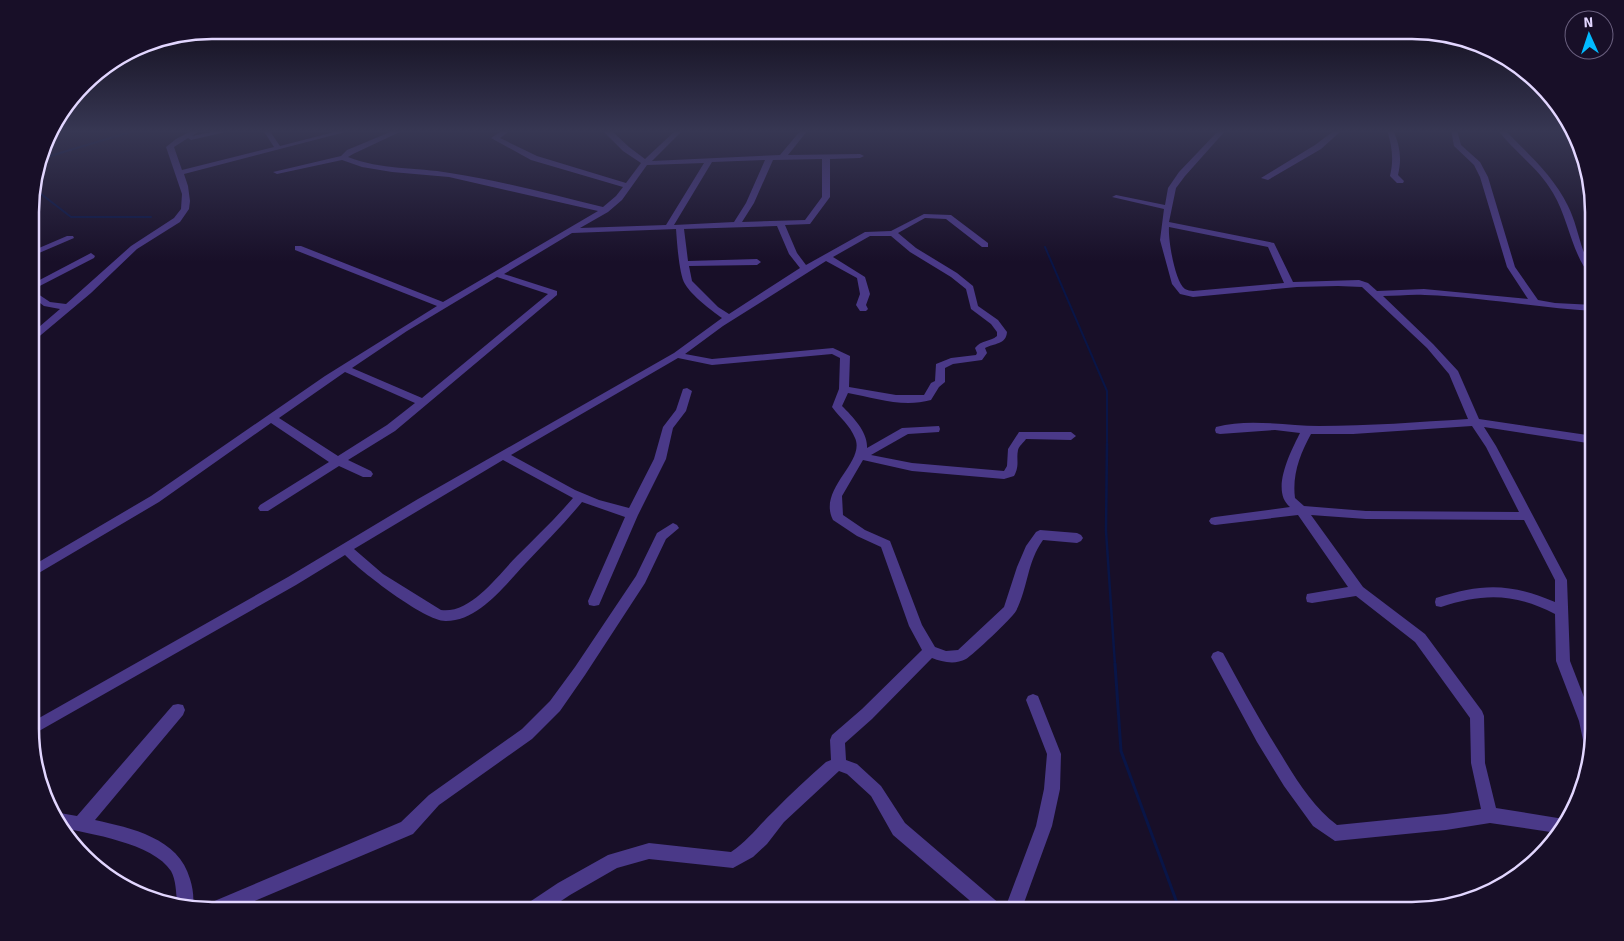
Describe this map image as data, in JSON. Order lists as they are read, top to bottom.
{
  "north": "top"
}
